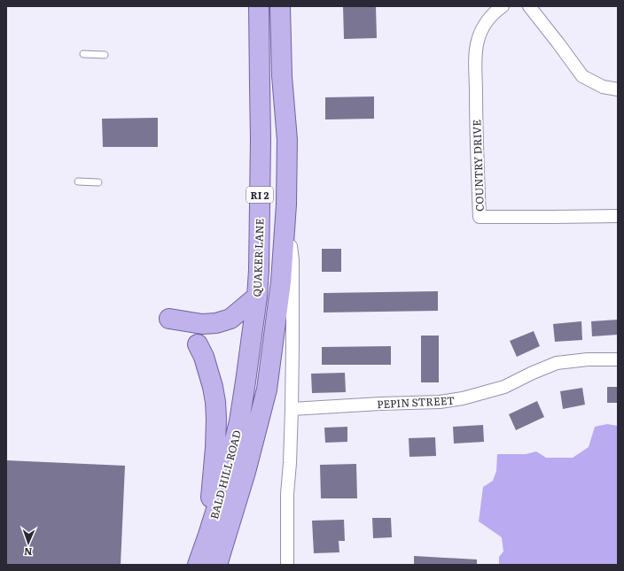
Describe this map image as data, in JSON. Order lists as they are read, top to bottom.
{
  "streets": {
    "main road": ["RI 2", "QUAKER LANE", "BALD HILL ROAD"],
    "street": ["COUNTRY DRIVE", "PEPIN STREET"]
  },
  "crossings": [
    ["QUAKER LANE", "BALD HILL ROAD"]
  ],
  "north": "bottom"
}
